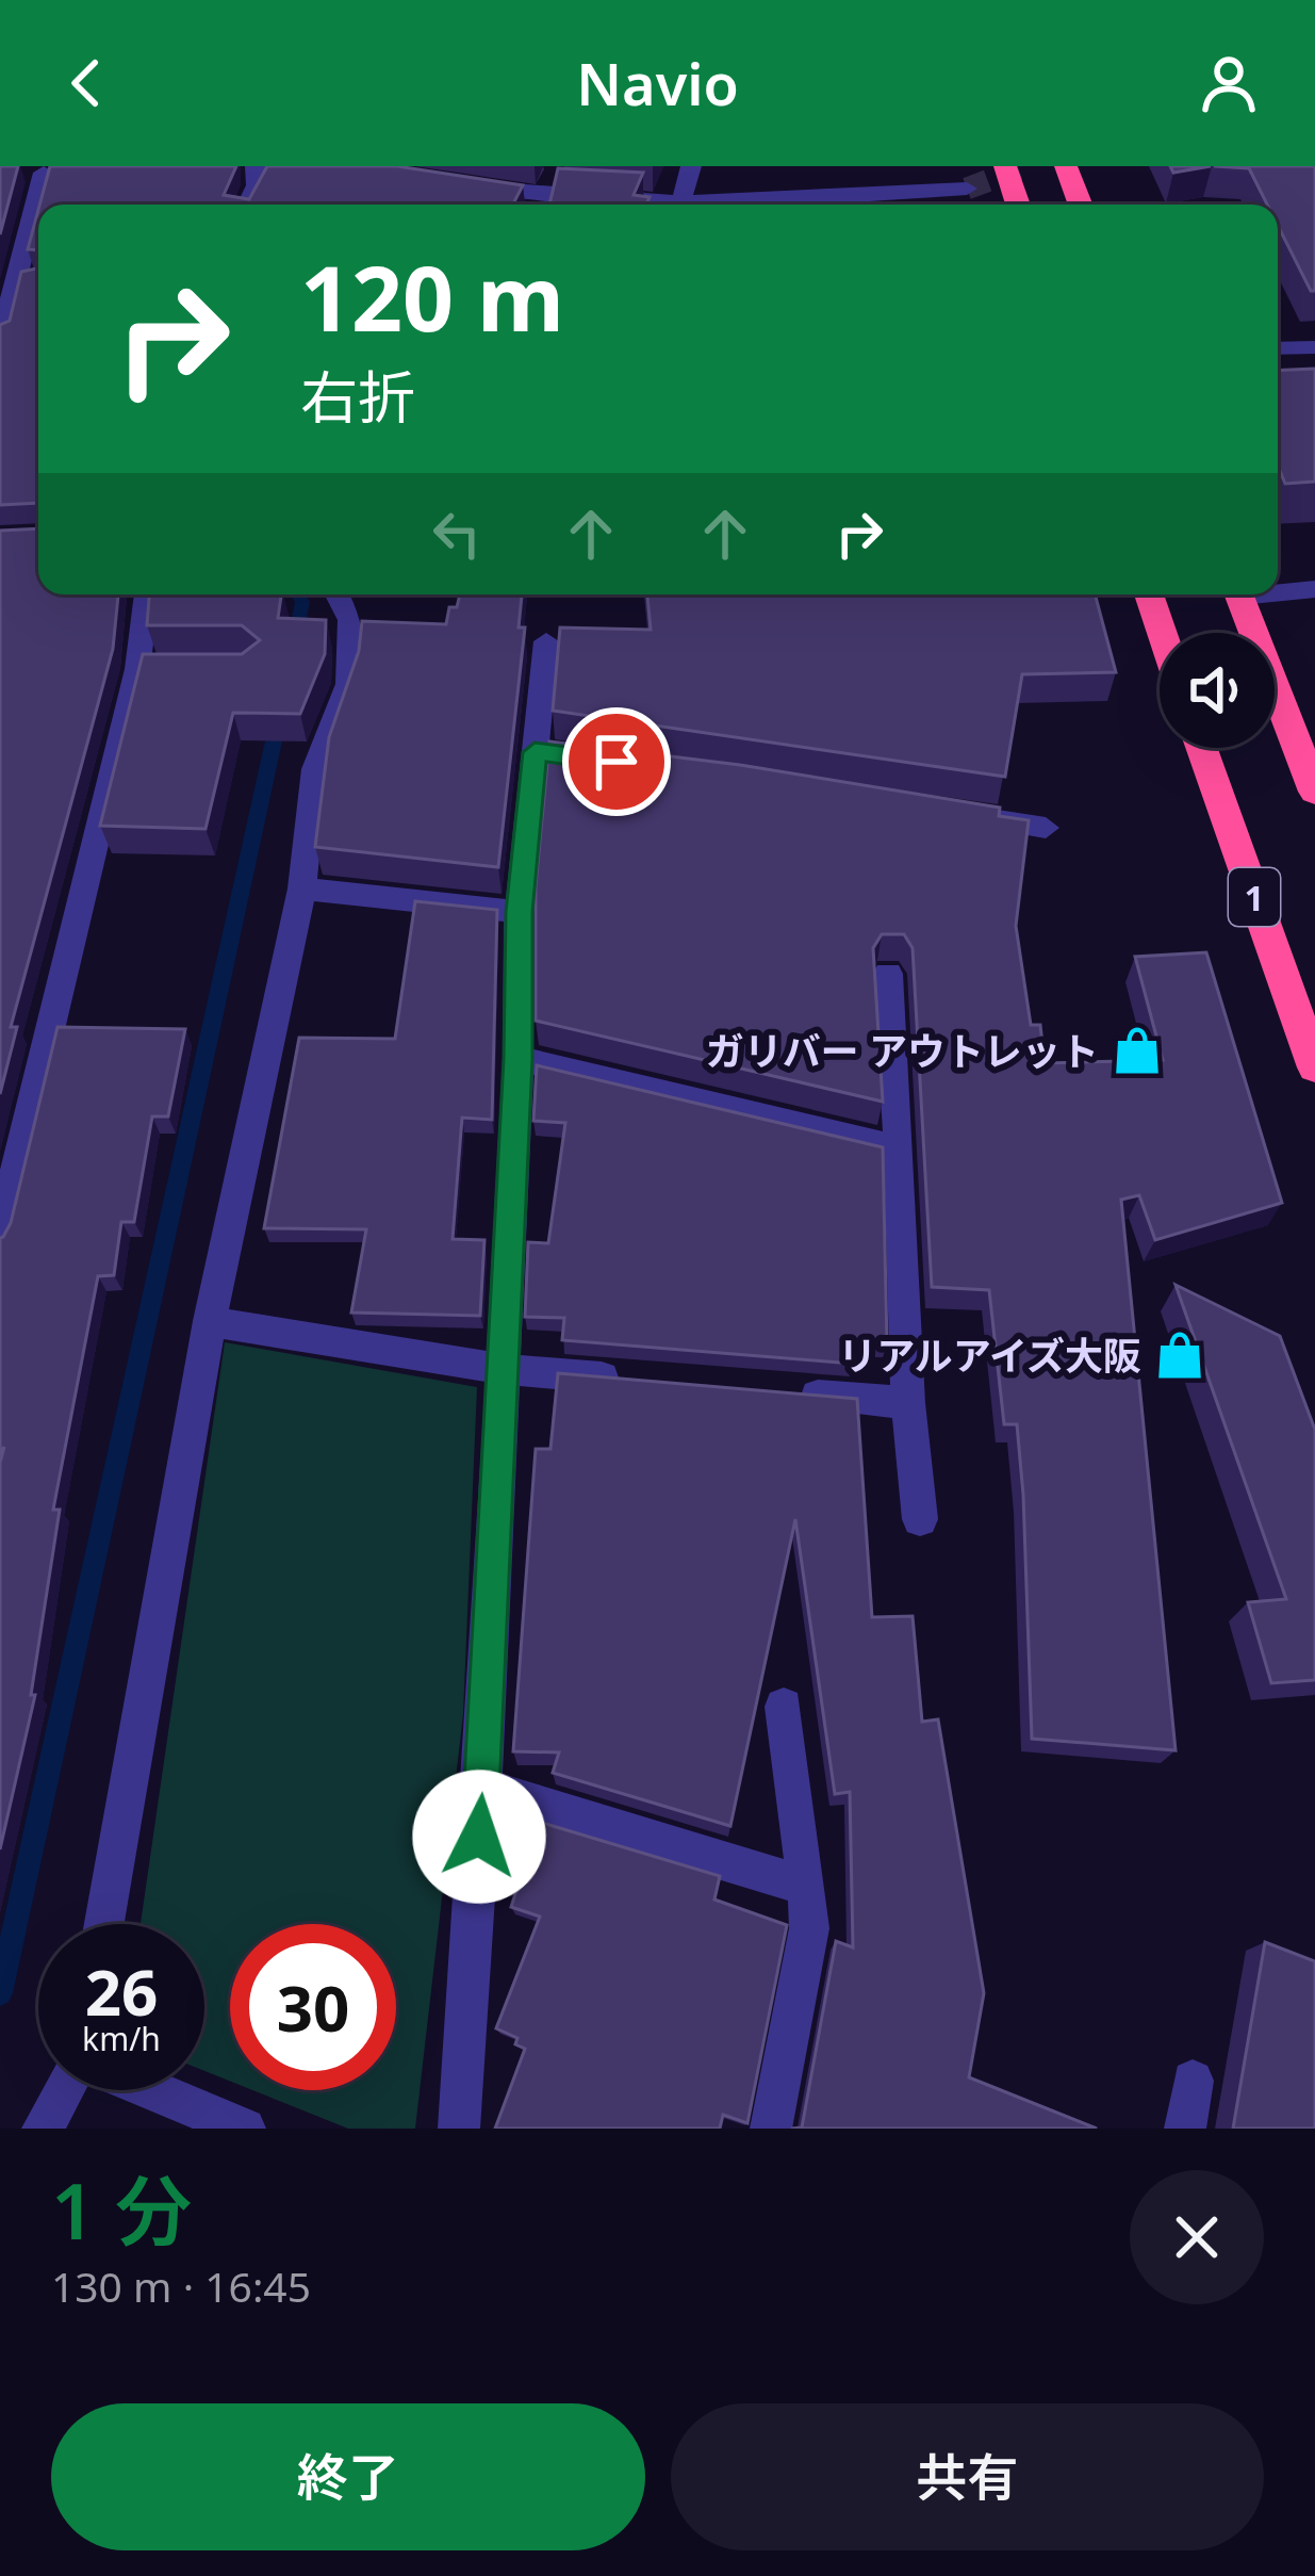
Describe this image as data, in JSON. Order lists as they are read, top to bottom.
{
  "streets": {
    "highway": ["1"]
  },
  "places": {
    "shop": ["ガリバー アウトレット", "リアルアイズ大阪"]
  },
  "page": {
    "header": "Navio",
    "turn": ["120 m", "右折"],
    "speed": "26 km/h",
    "limit": "30",
    "heading": ["1 分", "130 m · 16:45"],
    "buttons": ["終了", "共有"]
  }
}
